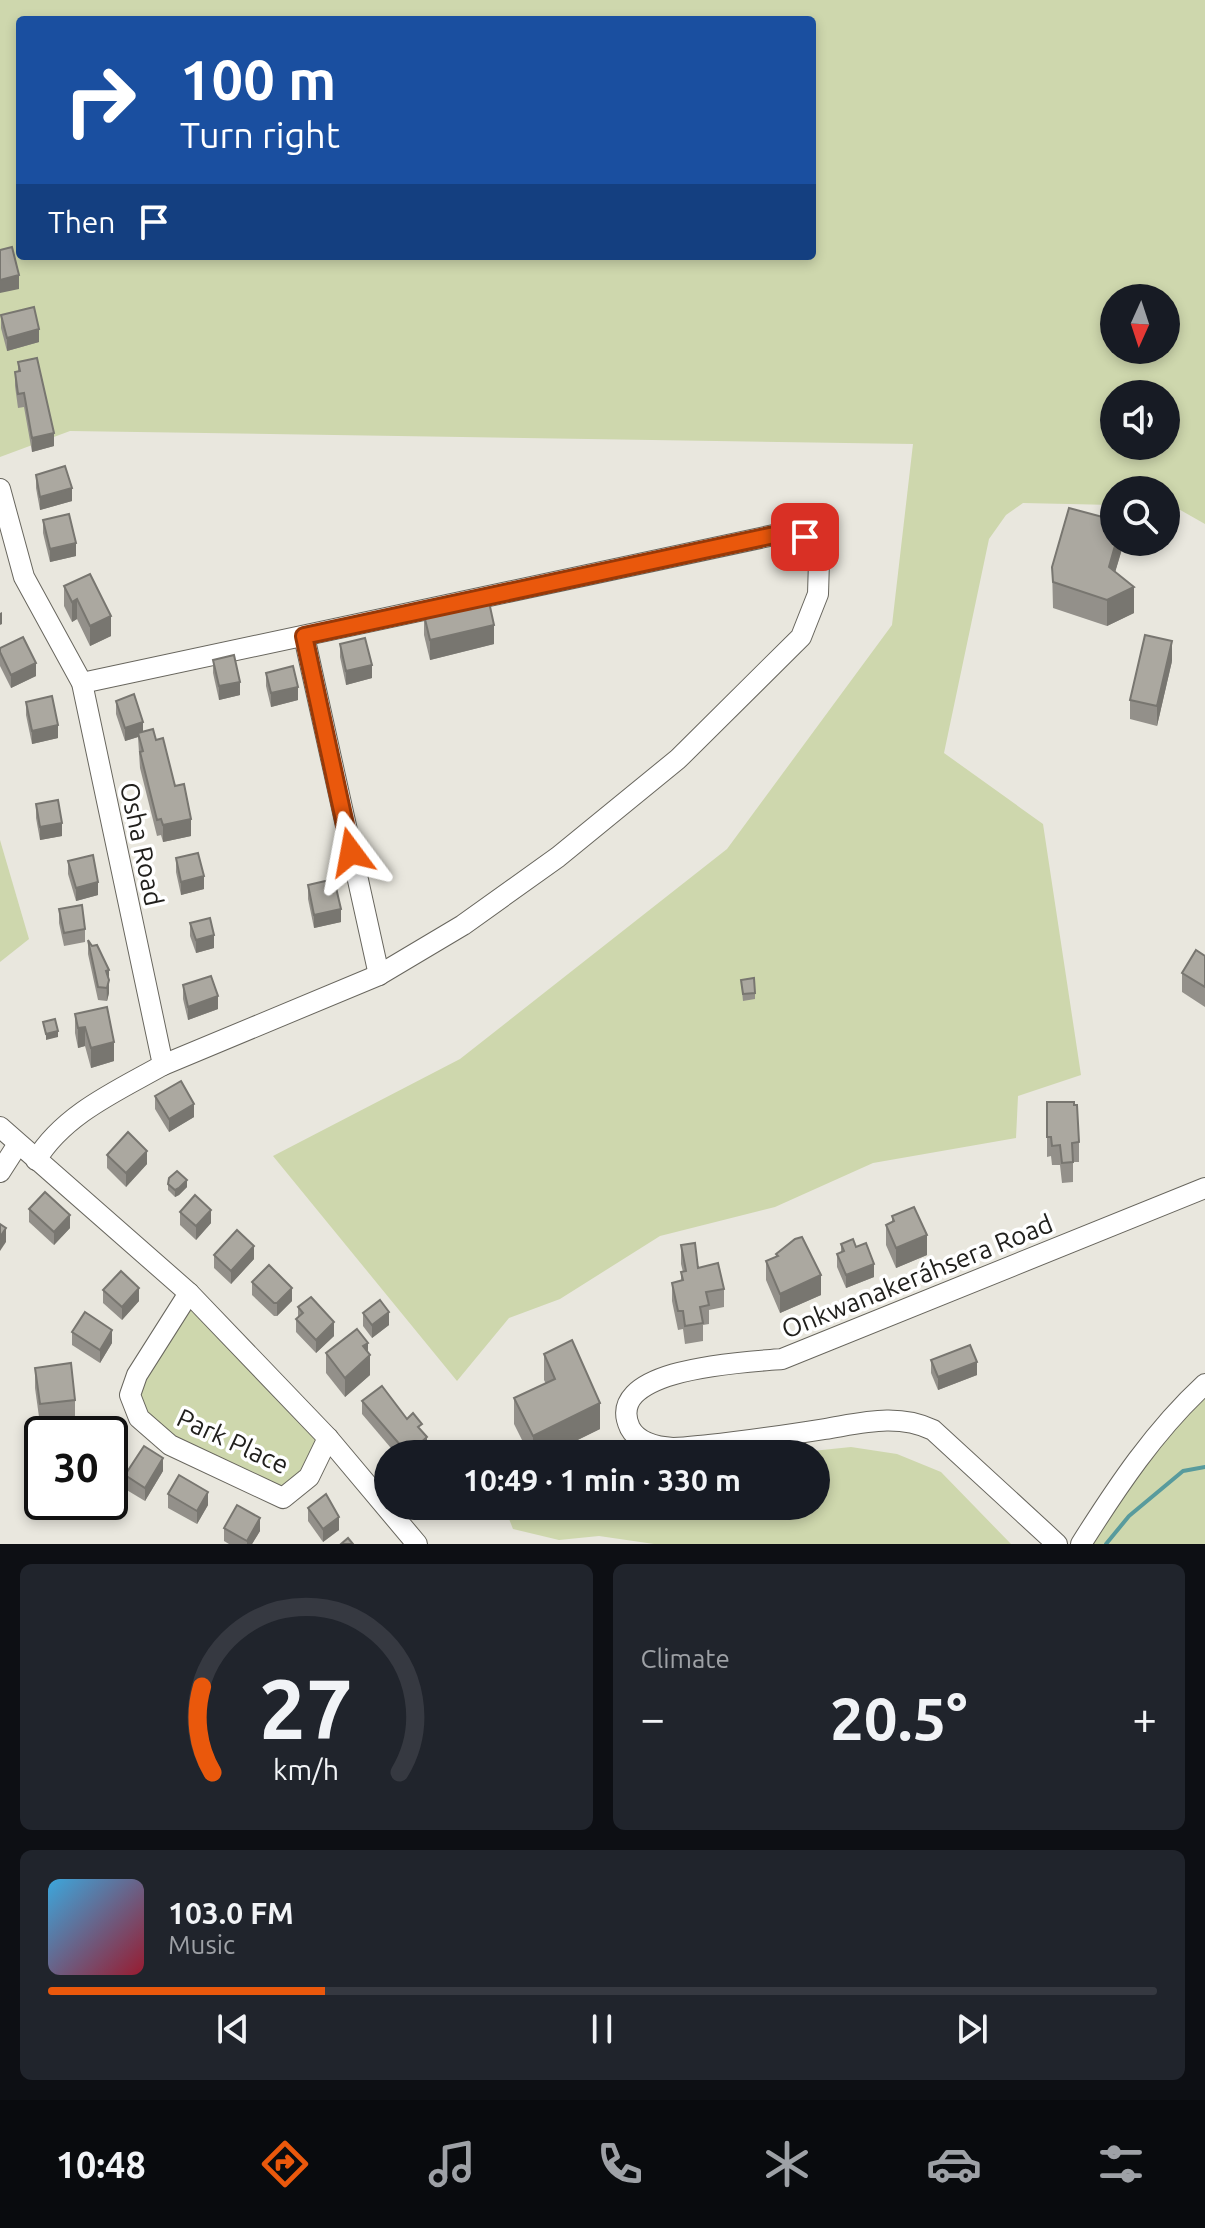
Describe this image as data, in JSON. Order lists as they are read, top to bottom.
{
  "streets": {
    "street": ["Osha Road", "Onkwanakeráhsera Road", "Park Place"]
  },
  "north": "bottom",
  "page": {
    "turn": ["100 m", "Turn right"],
    "then": "Then",
    "limit": "30",
    "trip": "10:49 · 1 min · 330 m",
    "tile": "Climate",
    "heat": ["−", "20.5°", "+"],
    "song": ["103.0 FM", "Music"],
    "tabs": "10:48",
    "gauge": ["27", "km/h"]
  }
}
